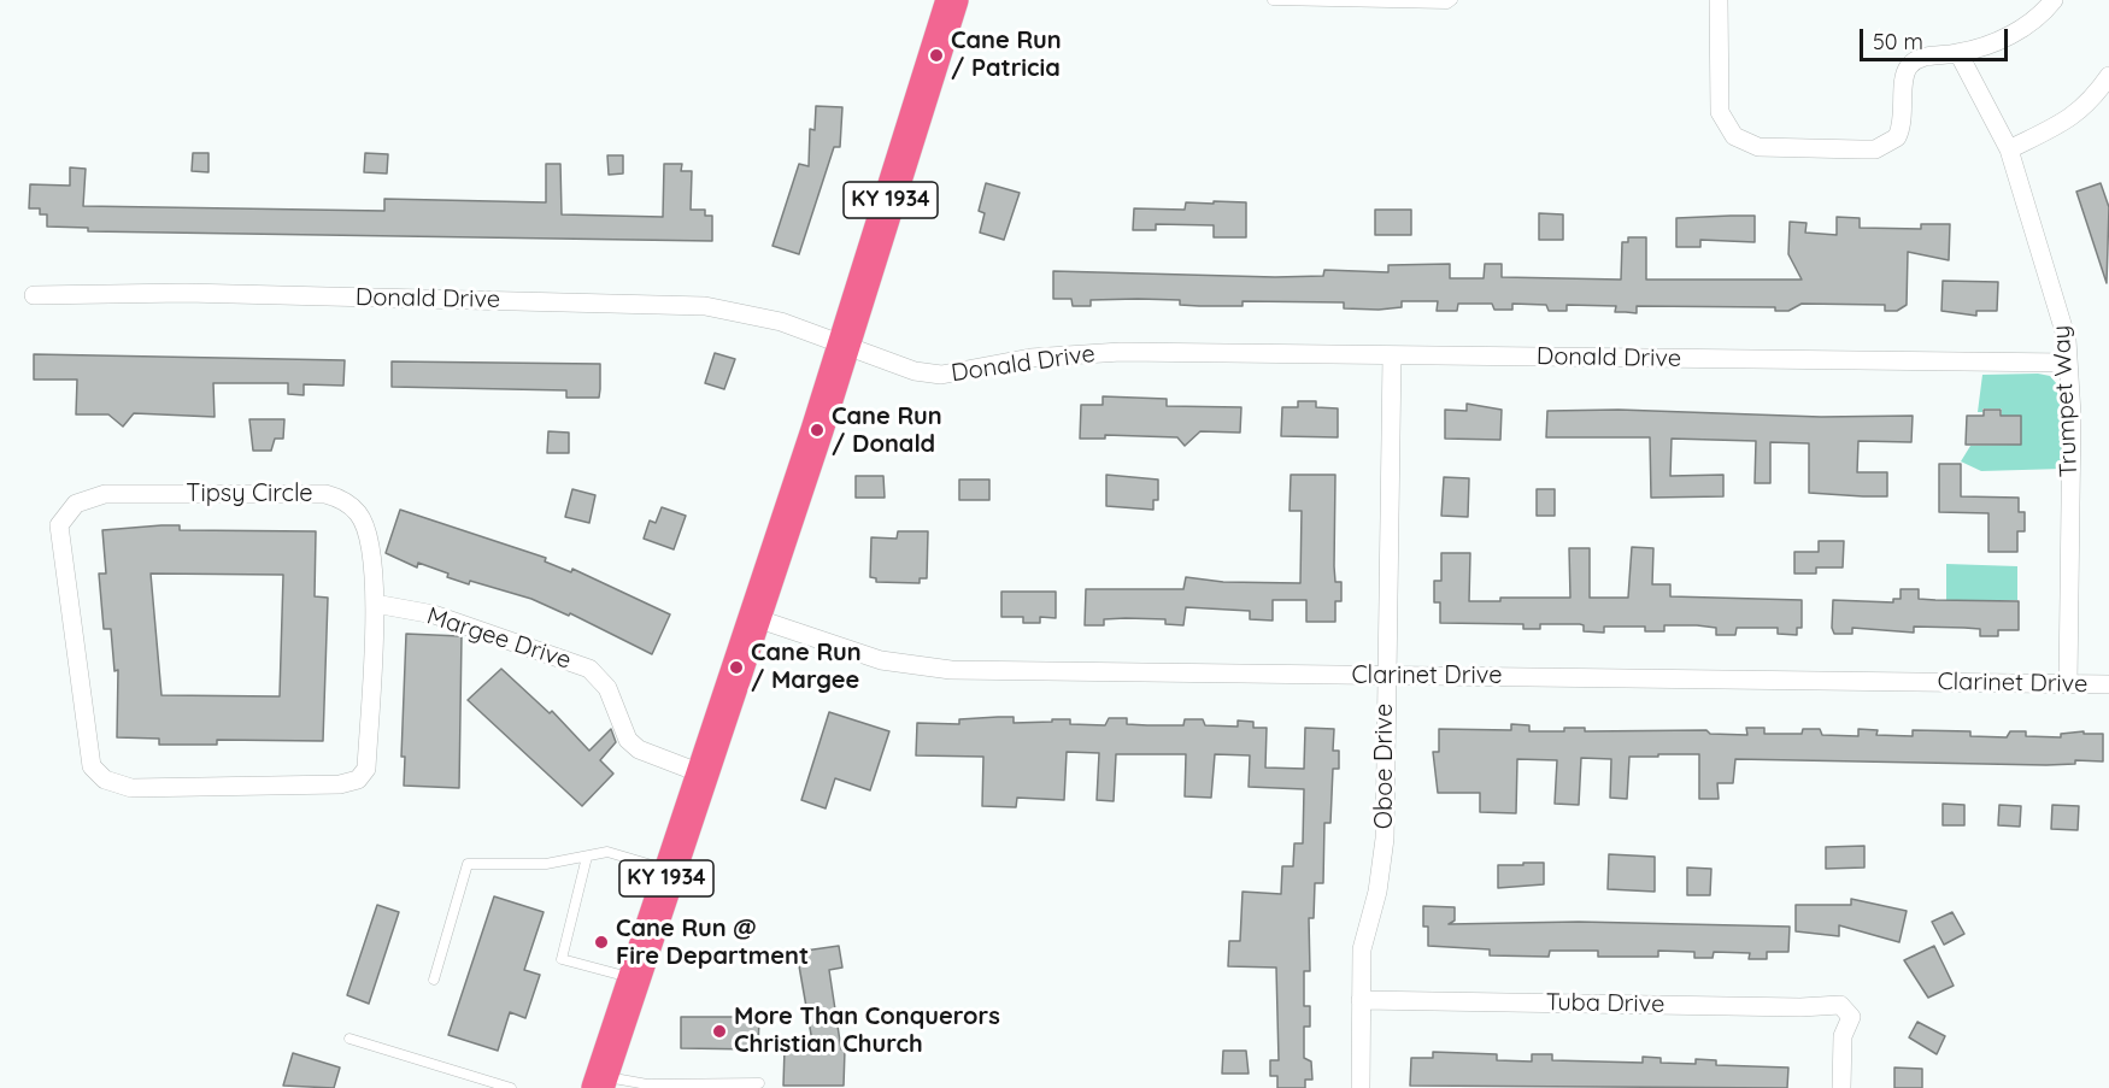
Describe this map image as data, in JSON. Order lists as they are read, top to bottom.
{
  "streets": {
    "highway": ["KY 1934"],
    "street": [
      "Donald Drive",
      "Trumpet Way",
      "Tipsy Circle",
      "Margee Drive",
      "Clarinet Drive",
      "Oboe Drive",
      "Tuba Drive"
    ]
  },
  "crossings": [
    ["KY 1934", "Donald Drive"],
    ["KY 1934", "Margee Drive"],
    ["KY 1934", "Clarinet Drive"],
    ["Donald Drive", "Trumpet Way"],
    ["Donald Drive", "Oboe Drive"],
    ["Trumpet Way", "Clarinet Drive"],
    ["Tipsy Circle", "Margee Drive"],
    ["Clarinet Drive", "Oboe Drive"],
    ["Oboe Drive", "Tuba Drive"]
  ],
  "places": [
    "Cane Run / Patricia",
    "Cane Run / Donald",
    "Cane Run / Margee",
    "Cane Run @ Fire Department",
    "More Than Conquerors Christian Church"
  ],
  "scale_bar": "50 m"
}
